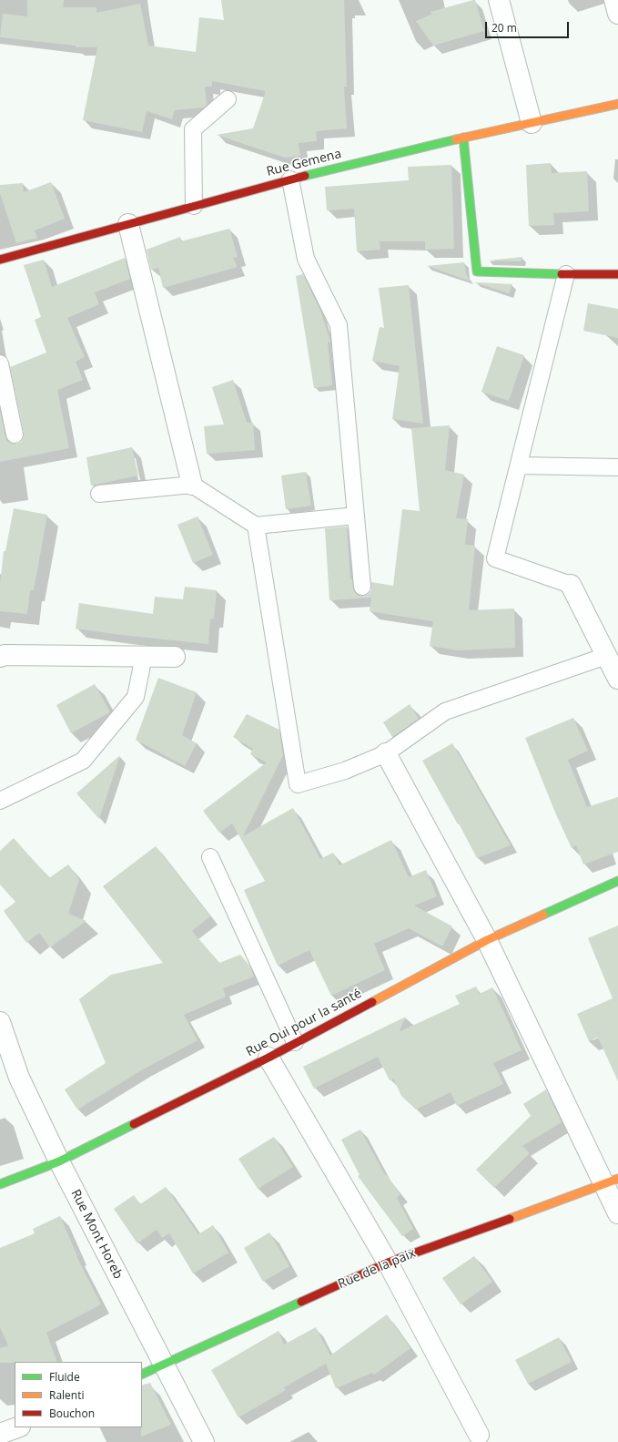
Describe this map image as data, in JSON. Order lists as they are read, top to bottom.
{
  "streets": {
    "street": [
      "Rue Gemena",
      "Rue Oui pour la santé",
      "Rue Mont Horeb",
      "Rue de la paix"
    ]
  },
  "crossings": [
    ["Rue Oui pour la santé", "Rue Mont Horeb"],
    ["Rue Mont Horeb", "Rue de la paix"]
  ],
  "legend": ["Fluide", "Ralenti", "Bouchon"],
  "scale_bar": "20 m"
}
